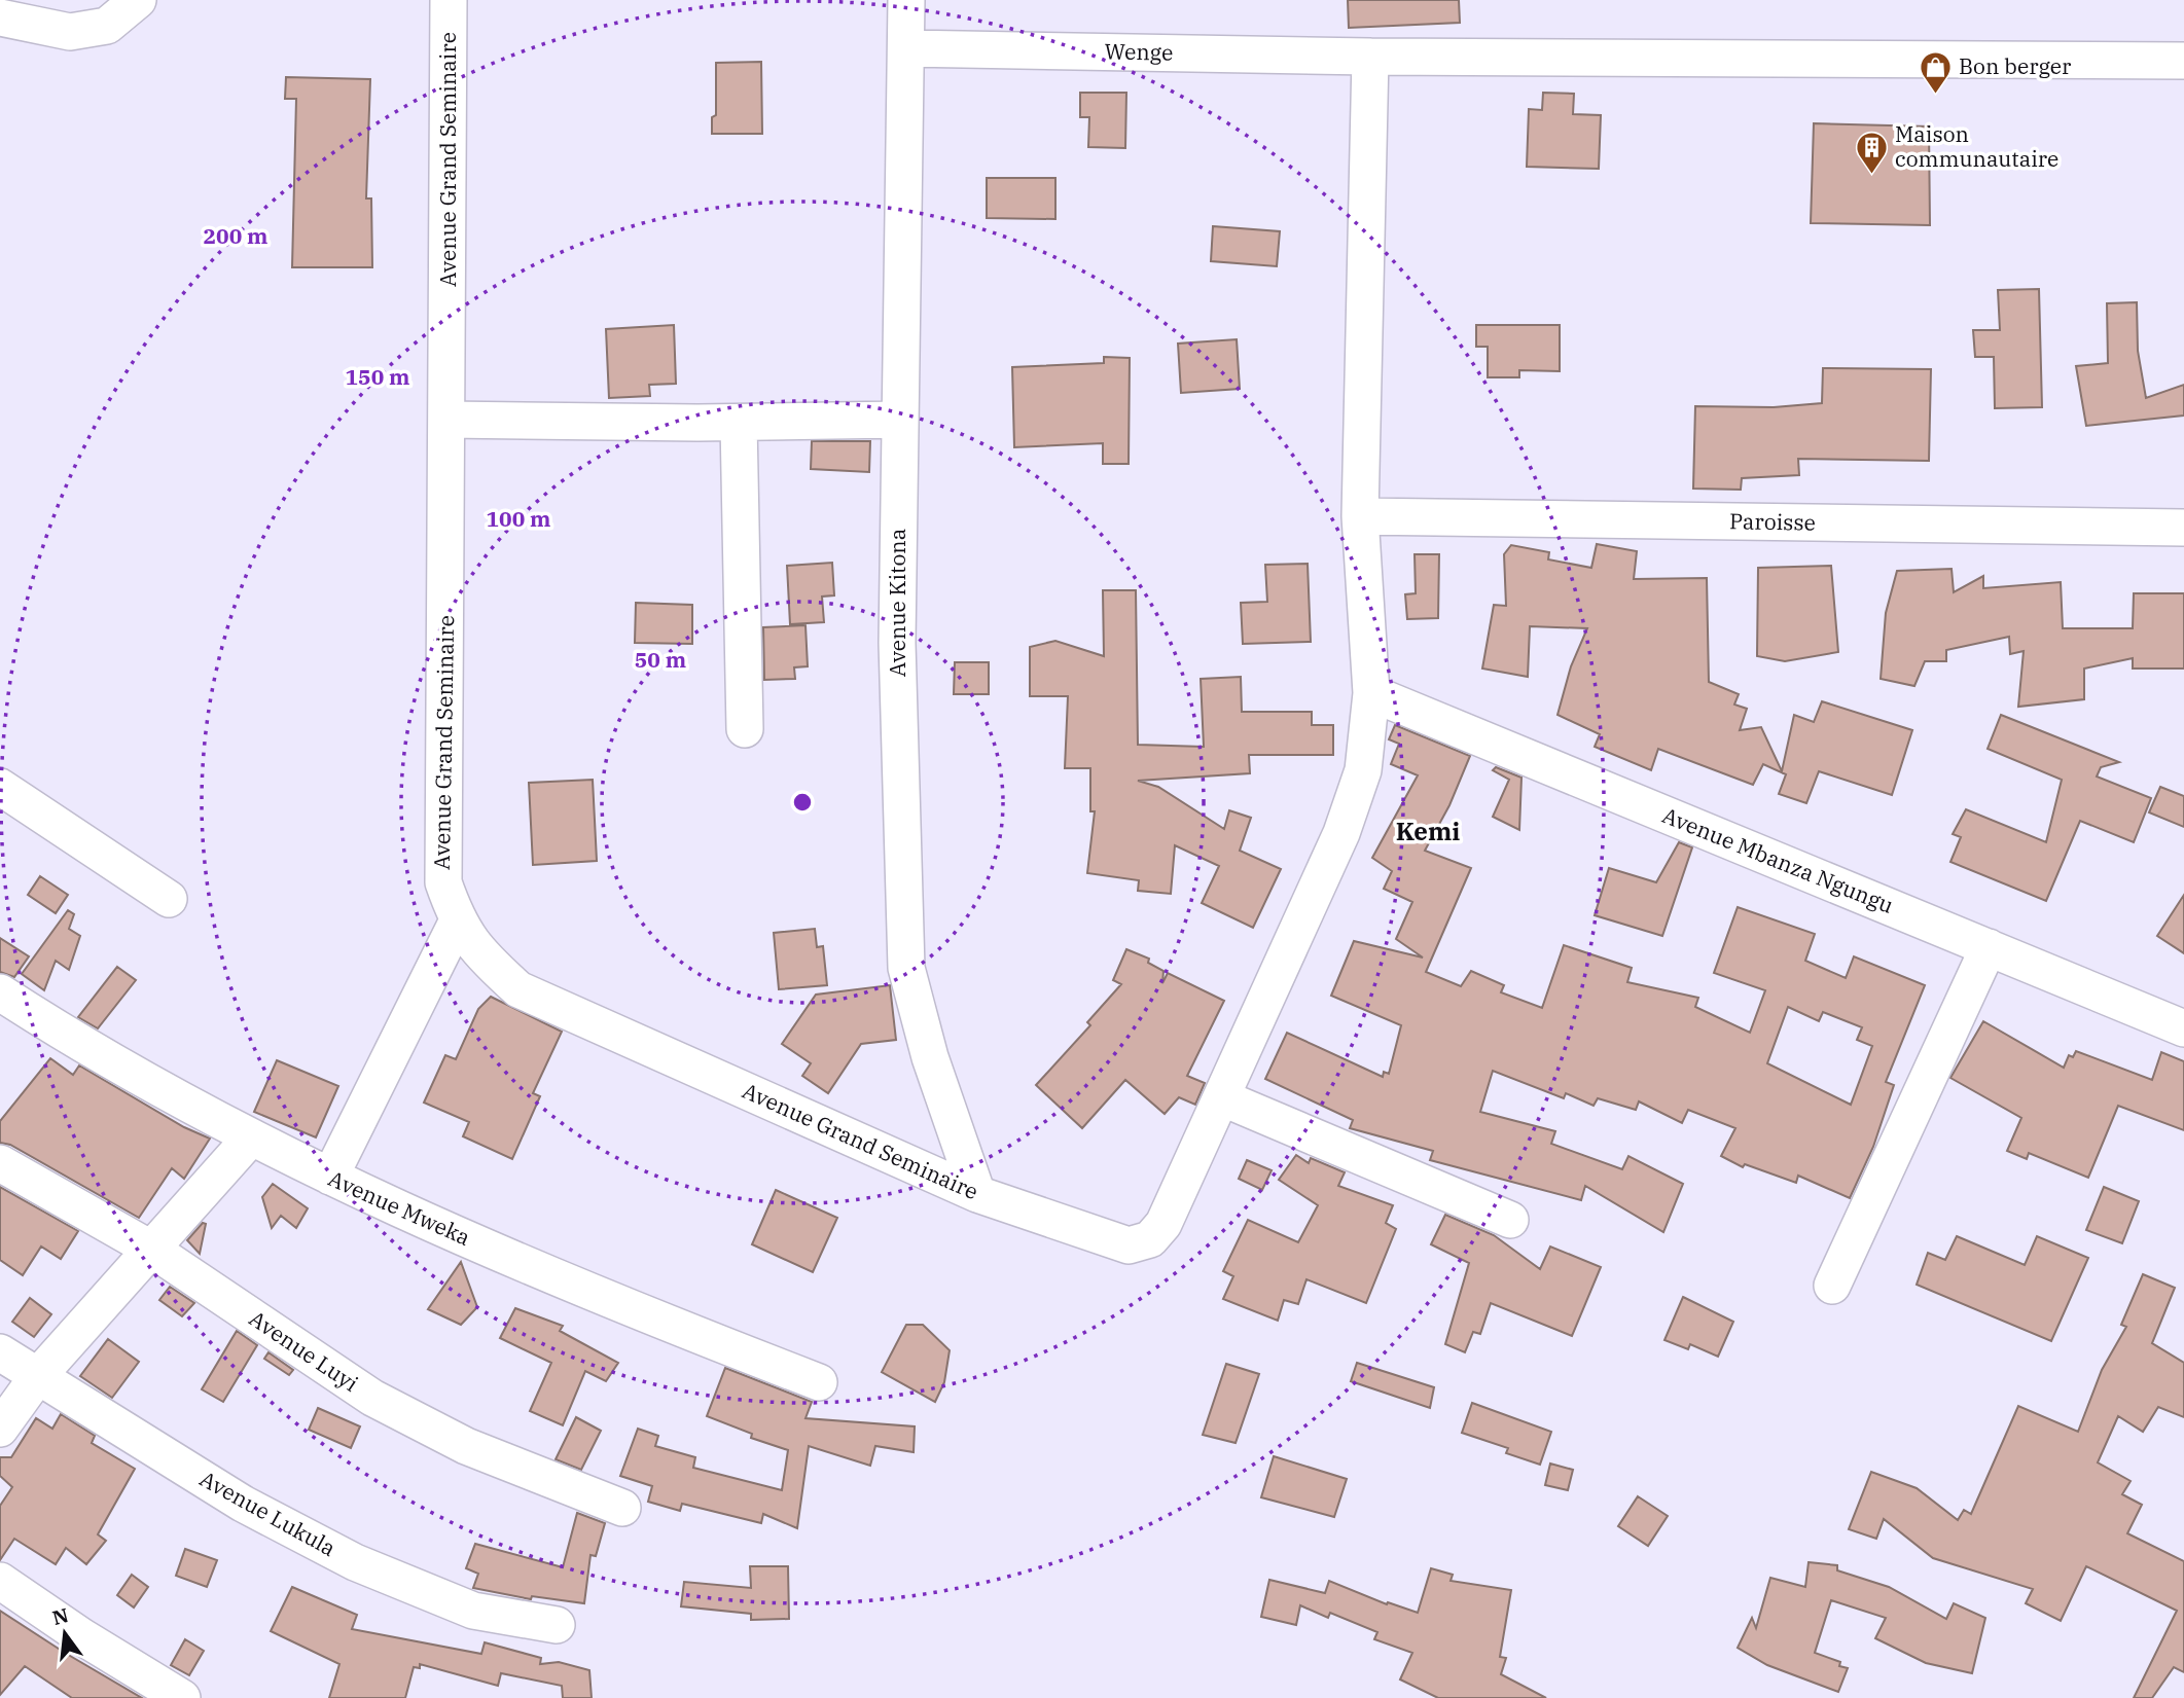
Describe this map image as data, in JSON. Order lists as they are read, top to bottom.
{
  "streets": {
    "street": [
      "Wenge",
      "Avenue Grand Seminaire",
      "Paroisse",
      "Avenue Kitona",
      "Avenue Mbanza Ngungu",
      "Avenue Mweka",
      "Avenue Luyi",
      "Avenue Lukula"
    ]
  },
  "crossings": [
    ["Wenge", "Avenue Kitona"],
    ["Avenue Grand Seminaire", "Avenue Kitona"]
  ],
  "districts": ["Kemi"],
  "places": {
    "shop": ["Bon berger"],
    "building": ["Maison communautaire"]
  },
  "north": "top",
  "rings": [
    "200 m",
    "150 m",
    "100 m",
    "50 m"
  ]
}
